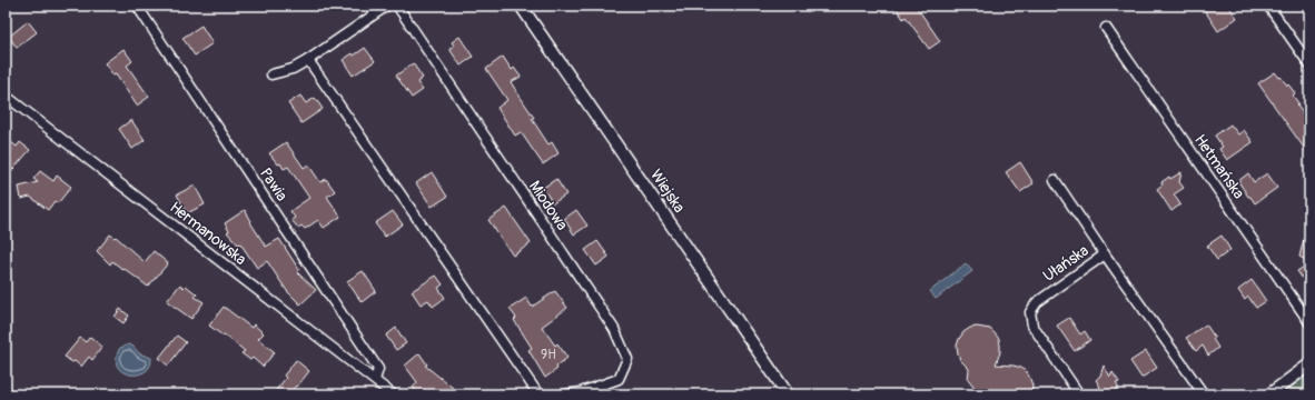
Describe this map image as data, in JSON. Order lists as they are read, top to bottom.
{
  "streets": {
    "street": [
      "Hetmańska",
      "Pawia",
      "Wiejska",
      "Miodowa",
      "Hermanowska",
      "Ułańska"
    ]
  },
  "crossings": [
    ["Pawia", "Hermanowska"]
  ],
  "house_numbers": ["9H"]
}
